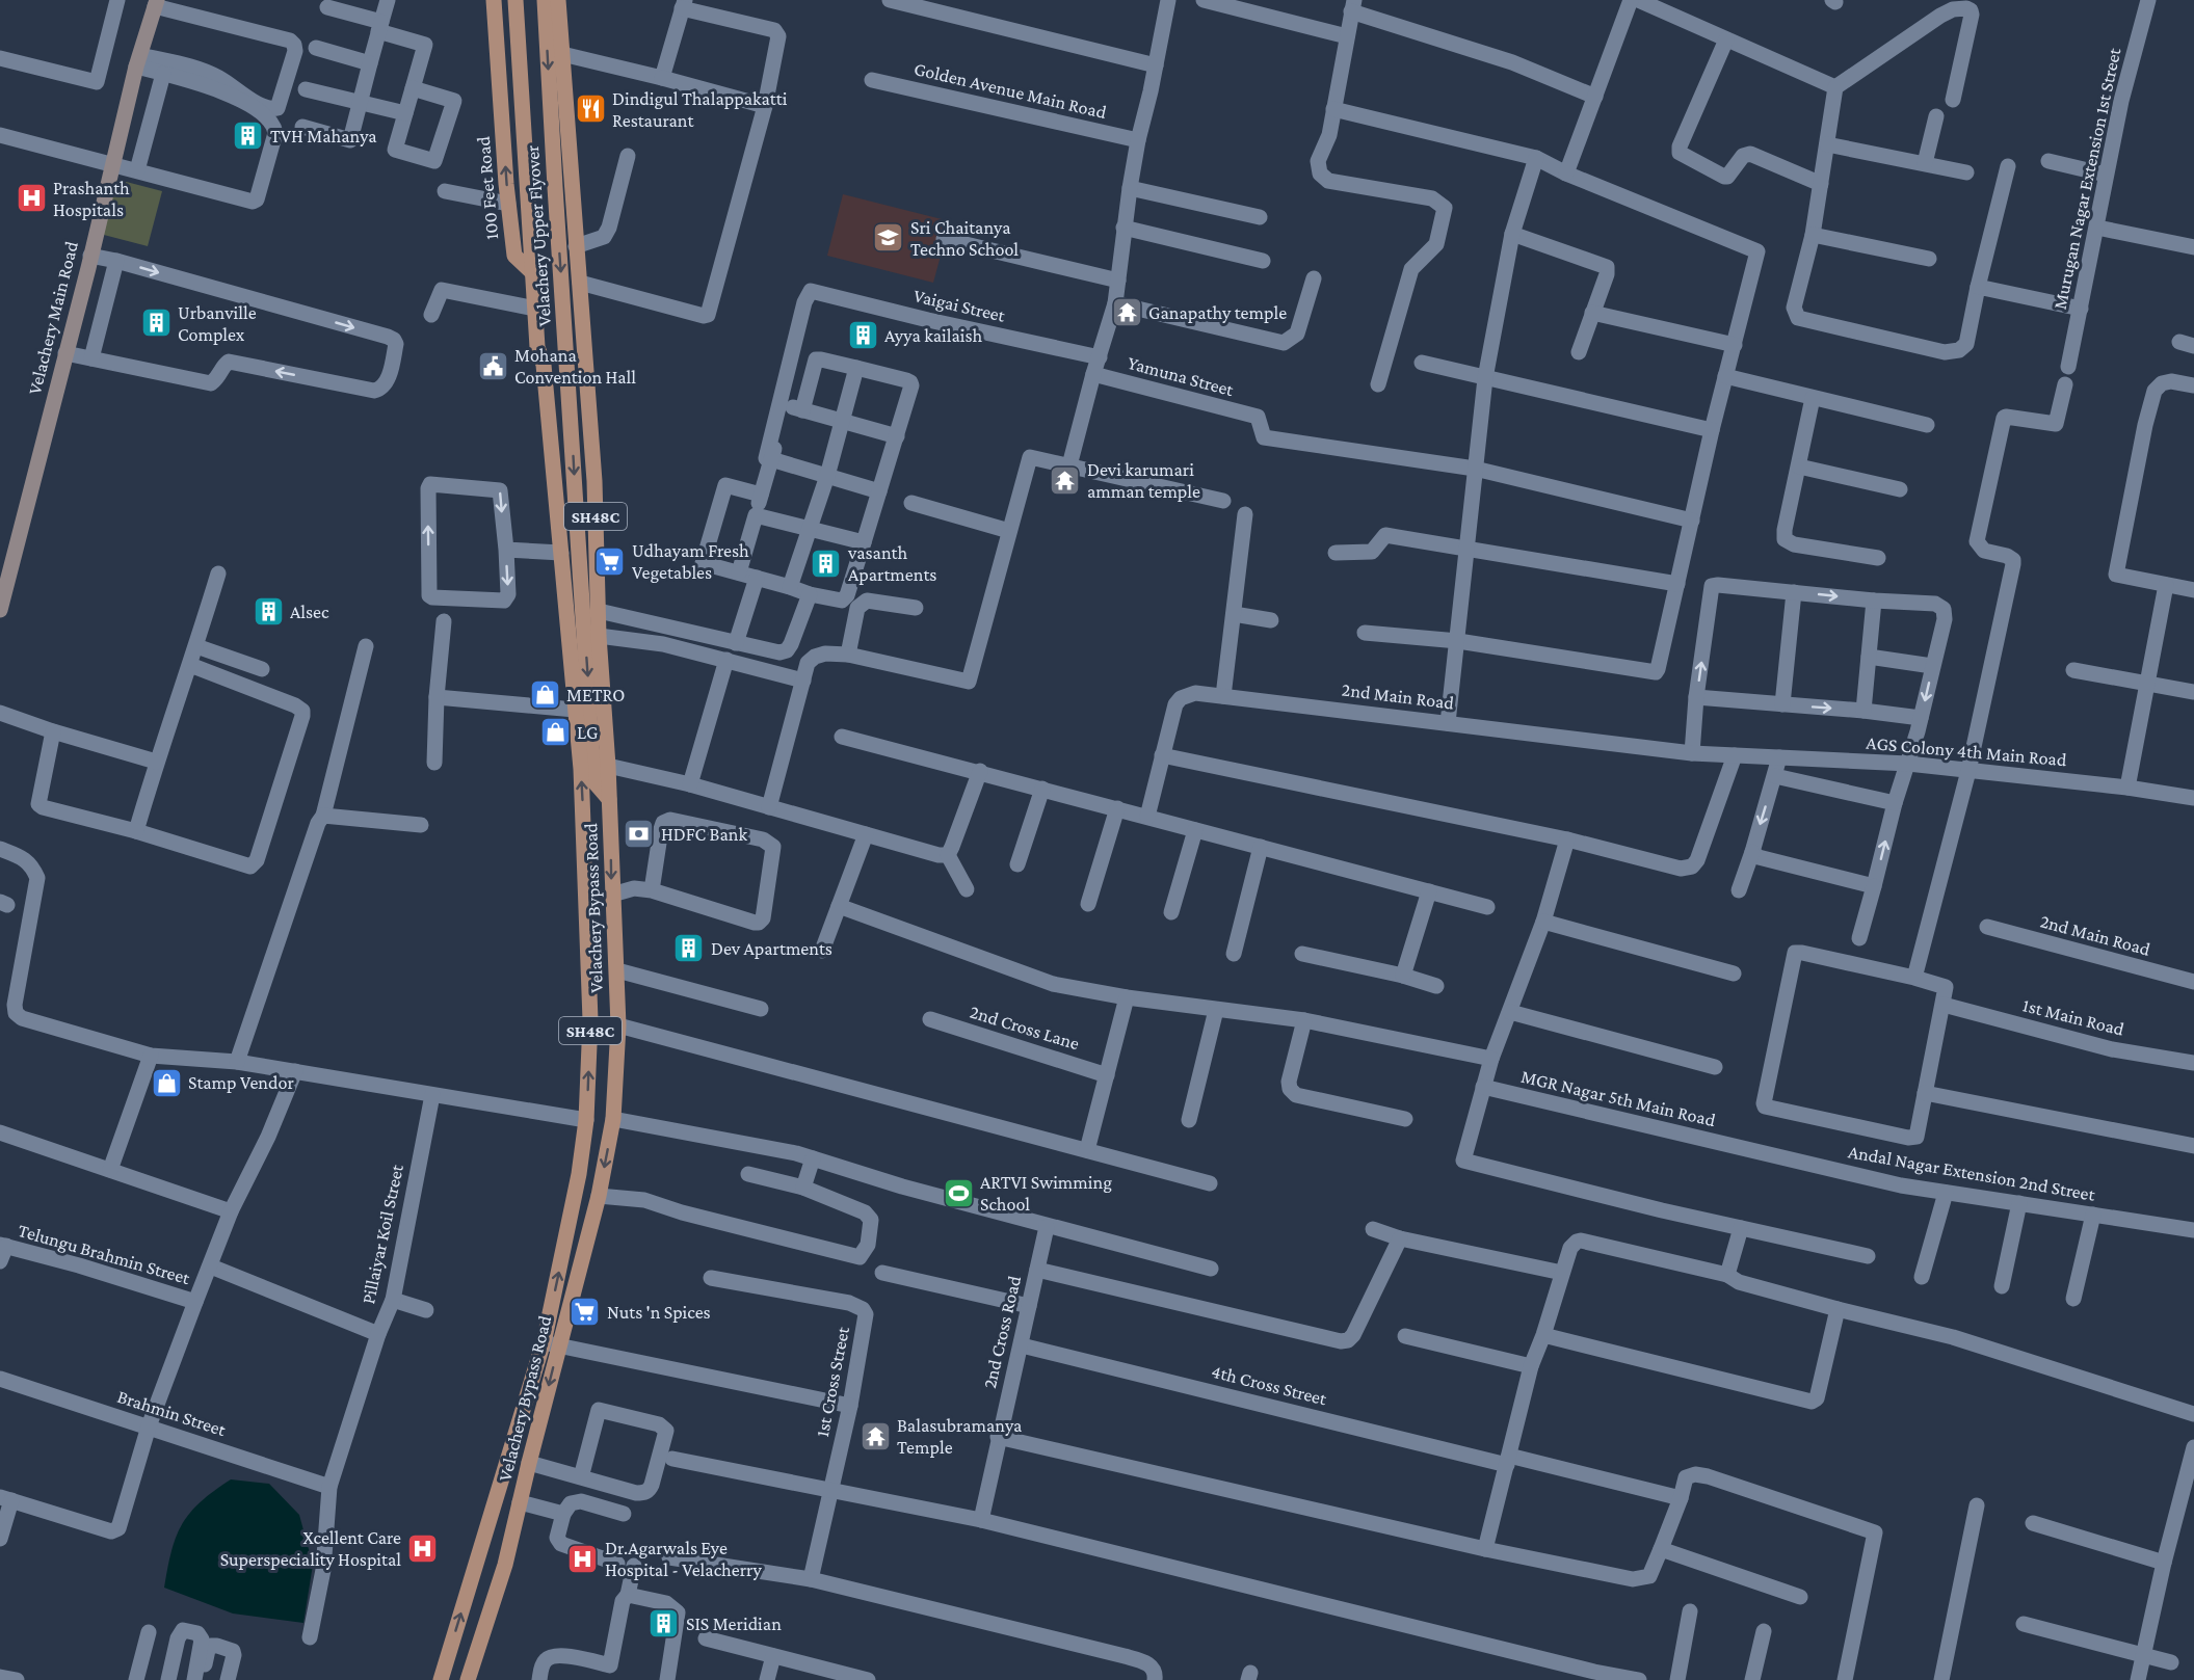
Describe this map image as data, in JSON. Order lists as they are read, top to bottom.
{
  "streets": {
    "main road": [
      "100 Feet Road",
      "Velachery Upper Flyover",
      "Velachery Main Road",
      "SH48C",
      "Velachery Bypass Road"
    ],
    "street": [
      "Golden Avenue Main Road",
      "Murugan Nagar Extension 1st Street",
      "Vaigai Street",
      "Yamuna Street",
      "2nd Main Road",
      "AGS Colony 4th Main Road",
      "1st Main Road",
      "2nd Cross Lane",
      "MGR Nagar 5th Main Road",
      "Andal Nagar Extension 2nd Street",
      "Pillaiyar Koil Street",
      "Telungu Brahmin Street",
      "2nd Cross Road",
      "1st Cross Street",
      "4th Cross Street",
      "Brahmin Street"
    ]
  },
  "crossings": [
    ["Velachery Upper Flyover", "Velachery Bypass Road"],
    ["SH48C", "Velachery Bypass Road"],
    ["2nd Main Road", "AGS Colony 4th Main Road"],
    ["MGR Nagar 5th Main Road", "Andal Nagar Extension 2nd Street"],
    ["Pillaiyar Koil Street", "Brahmin Street"],
    ["2nd Cross Road", "4th Cross Street"]
  ],
  "places": {
    "restaurant": ["Dindigul Thalappakatti Restaurant"],
    "building": [
      "TVH Mahanya",
      "Urbanville Complex",
      "Ayya kailaish",
      "vasanth Apartments",
      "Alsec",
      "Dev Apartments",
      "SIS Meridian"
    ],
    "hospital": ["Prashanth Hospitals", "Xcellent Care Superspeciality Hospital", "Dr.Agarwals Eye Hospital - Velacherry"],
    "school or university": ["Sri Chaitanya Techno School"],
    "temple": ["Ganapathy temple", "Devi karumari amman temple", "Balasubramanya Temple"],
    "public building": ["Mohana Convention Hall"],
    "supermarket": ["Udhayam Fresh Vegetables", "Nuts 'n Spices"],
    "shop": ["METRO", "LG", "Stamp Vendor"],
    "bank": ["HDFC Bank"],
    "sports": ["ARTVI Swimming School"]
  }
}
